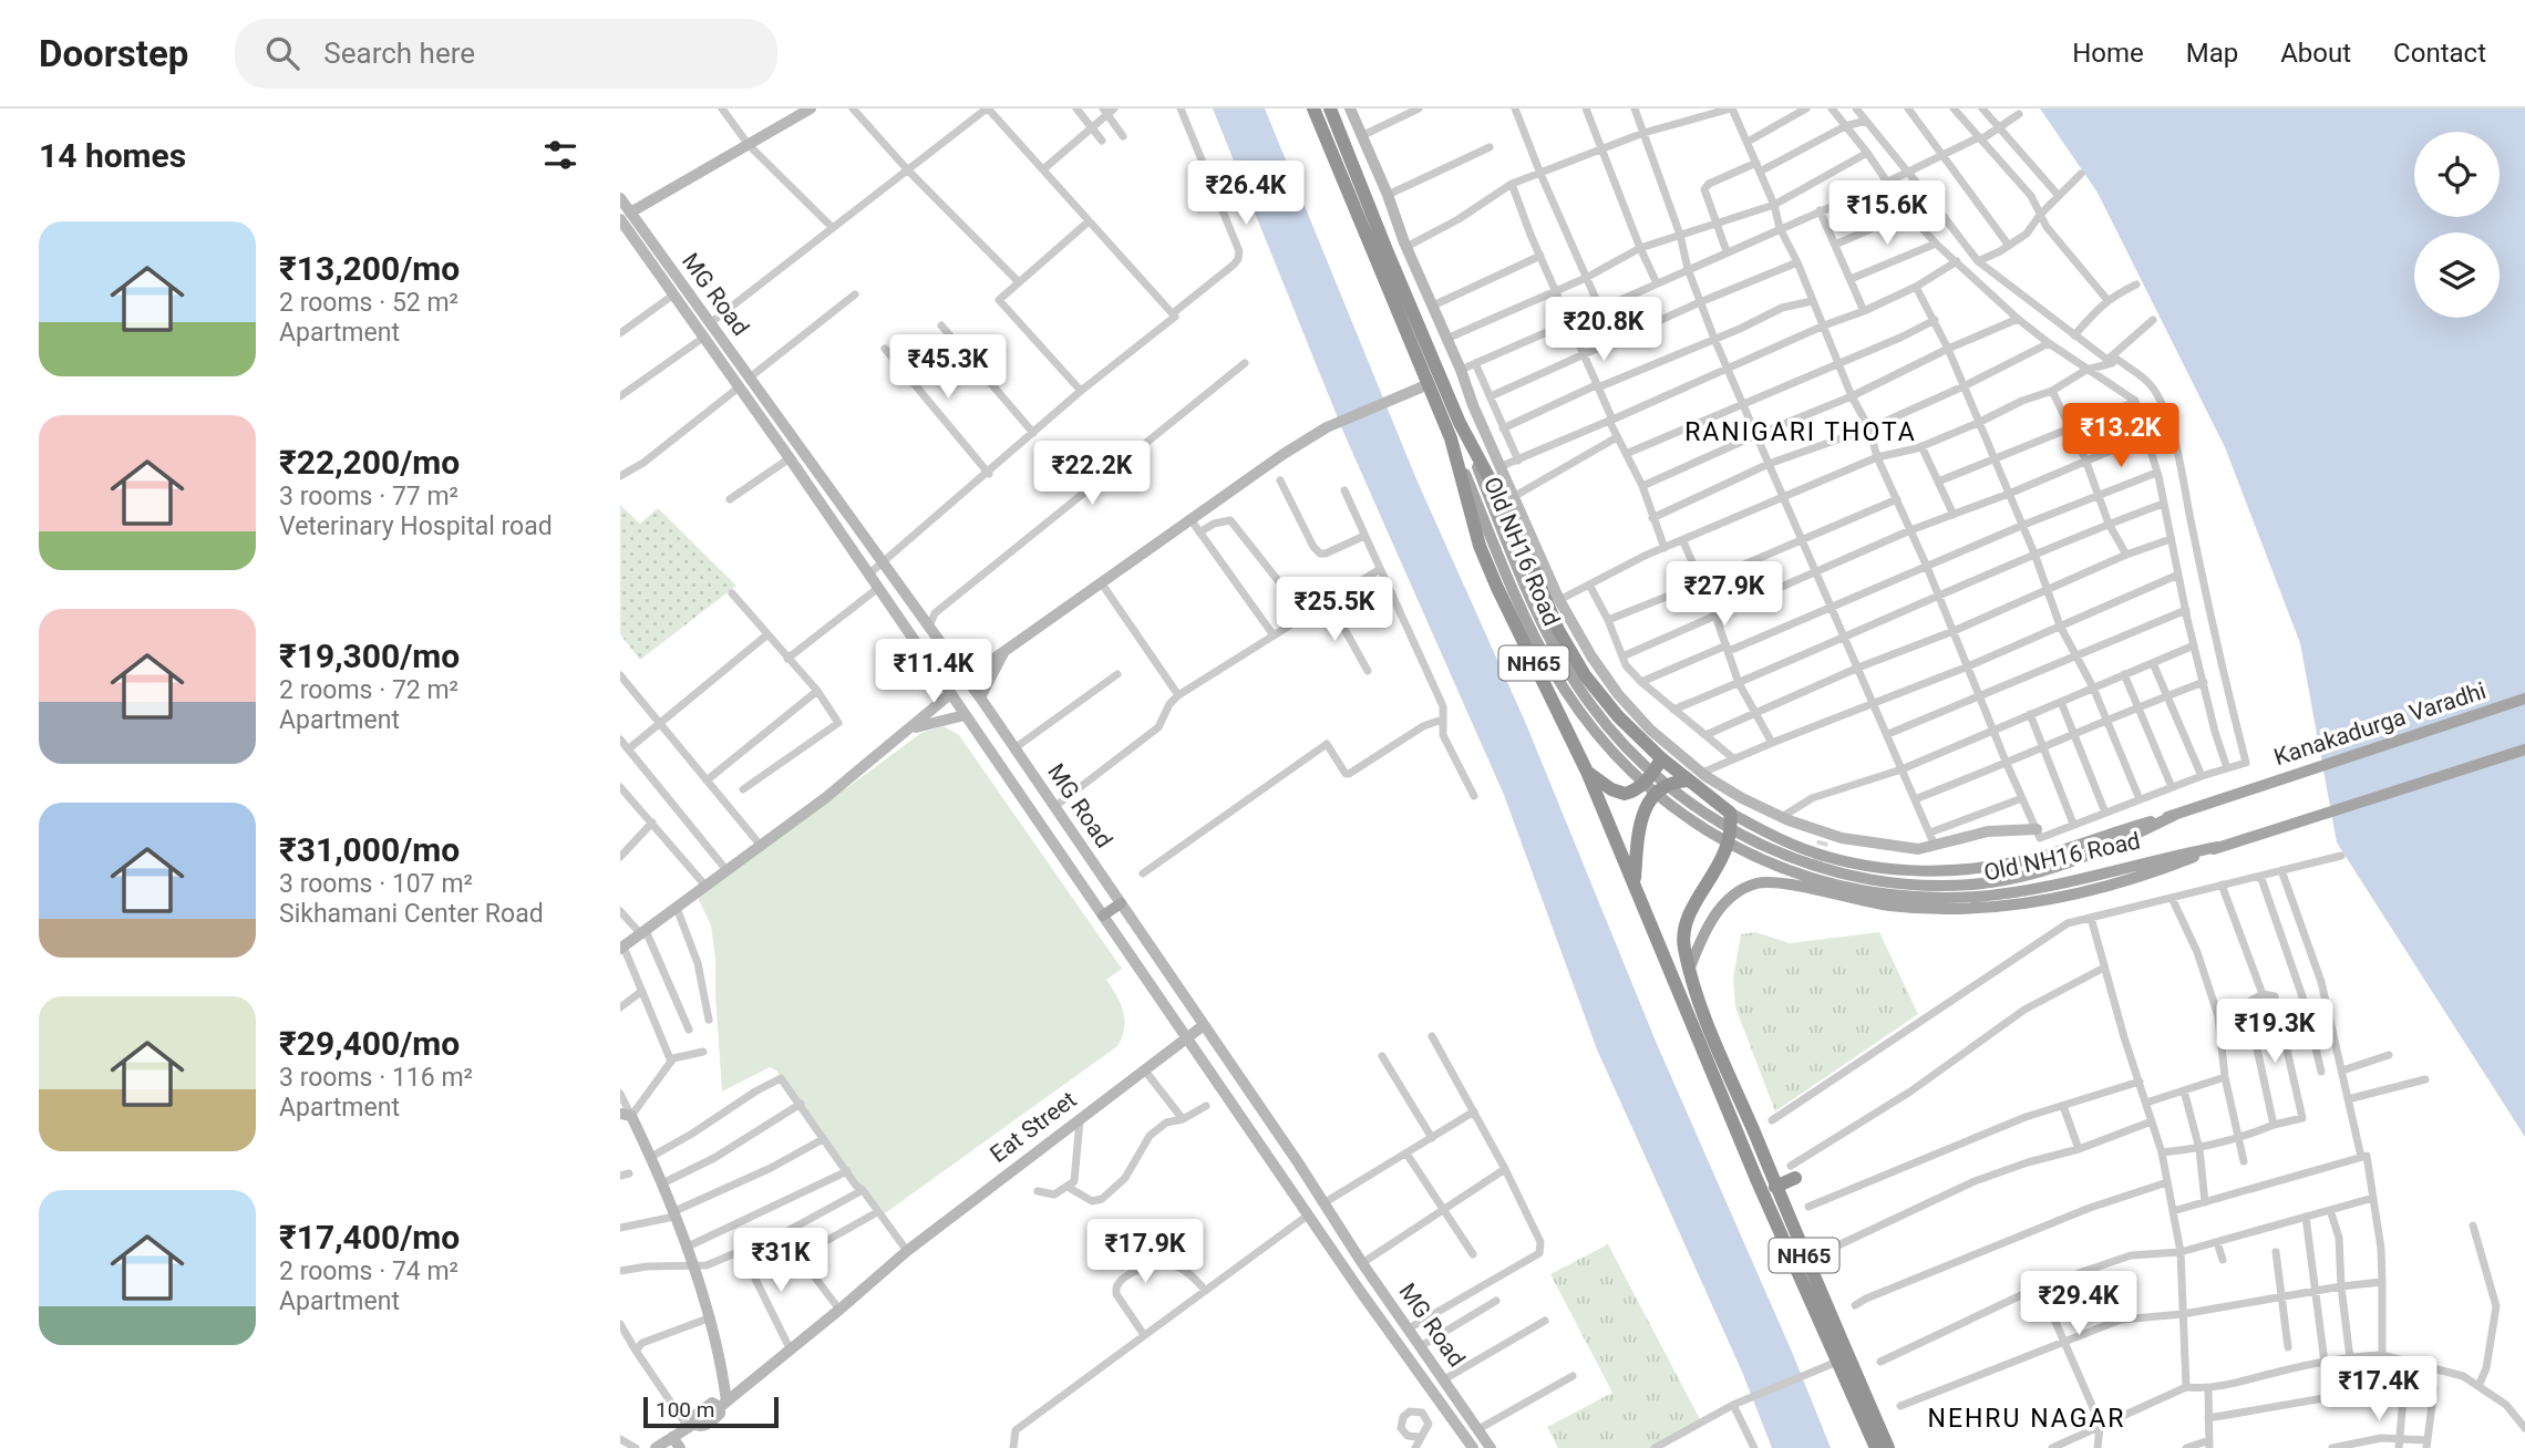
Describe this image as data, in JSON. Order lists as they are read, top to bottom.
{
  "streets": {
    "highway": ["NH65"],
    "main road": ["Old NH16 Road", "Kanakadurga Varadhi"],
    "street": ["MG Road", "Eat Street"]
  },
  "crossings": [
    ["MG Road", "Eat Street"],
    ["Old NH16 Road", "NH65"],
    ["Old NH16 Road", "Kanakadurga Varadhi"]
  ],
  "districts": ["RANIGARI THOTA", "NEHRU NAGAR"],
  "scale_bar": "100 m",
  "page": {
    "header": "Doorstep",
    "search": "Search here",
    "nav": [
      "Home",
      "Map",
      "About",
      "Contact"
    ],
    "heading": "14 homes",
    "price": [
      "₹26.4K",
      "₹15.6K",
      "₹20.8K",
      "₹45.3K",
      "₹13.2K",
      "₹22.2K",
      "₹27.9K",
      "₹25.5K",
      "₹11.4K",
      "₹19.3K",
      "₹17.9K",
      "₹31K",
      "₹29.4K",
      "₹17.4K"
    ],
    "list": [
      {
        "name": "₹13,200/mo",
        "note": "2 rooms · 52 m² · Apartment"
      },
      {
        "name": "₹22,200/mo",
        "note": "3 rooms · 77 m² · Veterinary Hospital road"
      },
      {
        "name": "₹19,300/mo",
        "note": "2 rooms · 72 m² · Apartment"
      },
      {
        "name": "₹31,000/mo",
        "note": "3 rooms · 107 m² · Sikhamani Center Road"
      },
      {
        "name": "₹29,400/mo",
        "note": "3 rooms · 116 m² · Apartment"
      },
      {
        "name": "₹17,400/mo",
        "note": "2 rooms · 74 m² · Apartment"
      }
    ],
    "scale": "100 m"
  }
}
